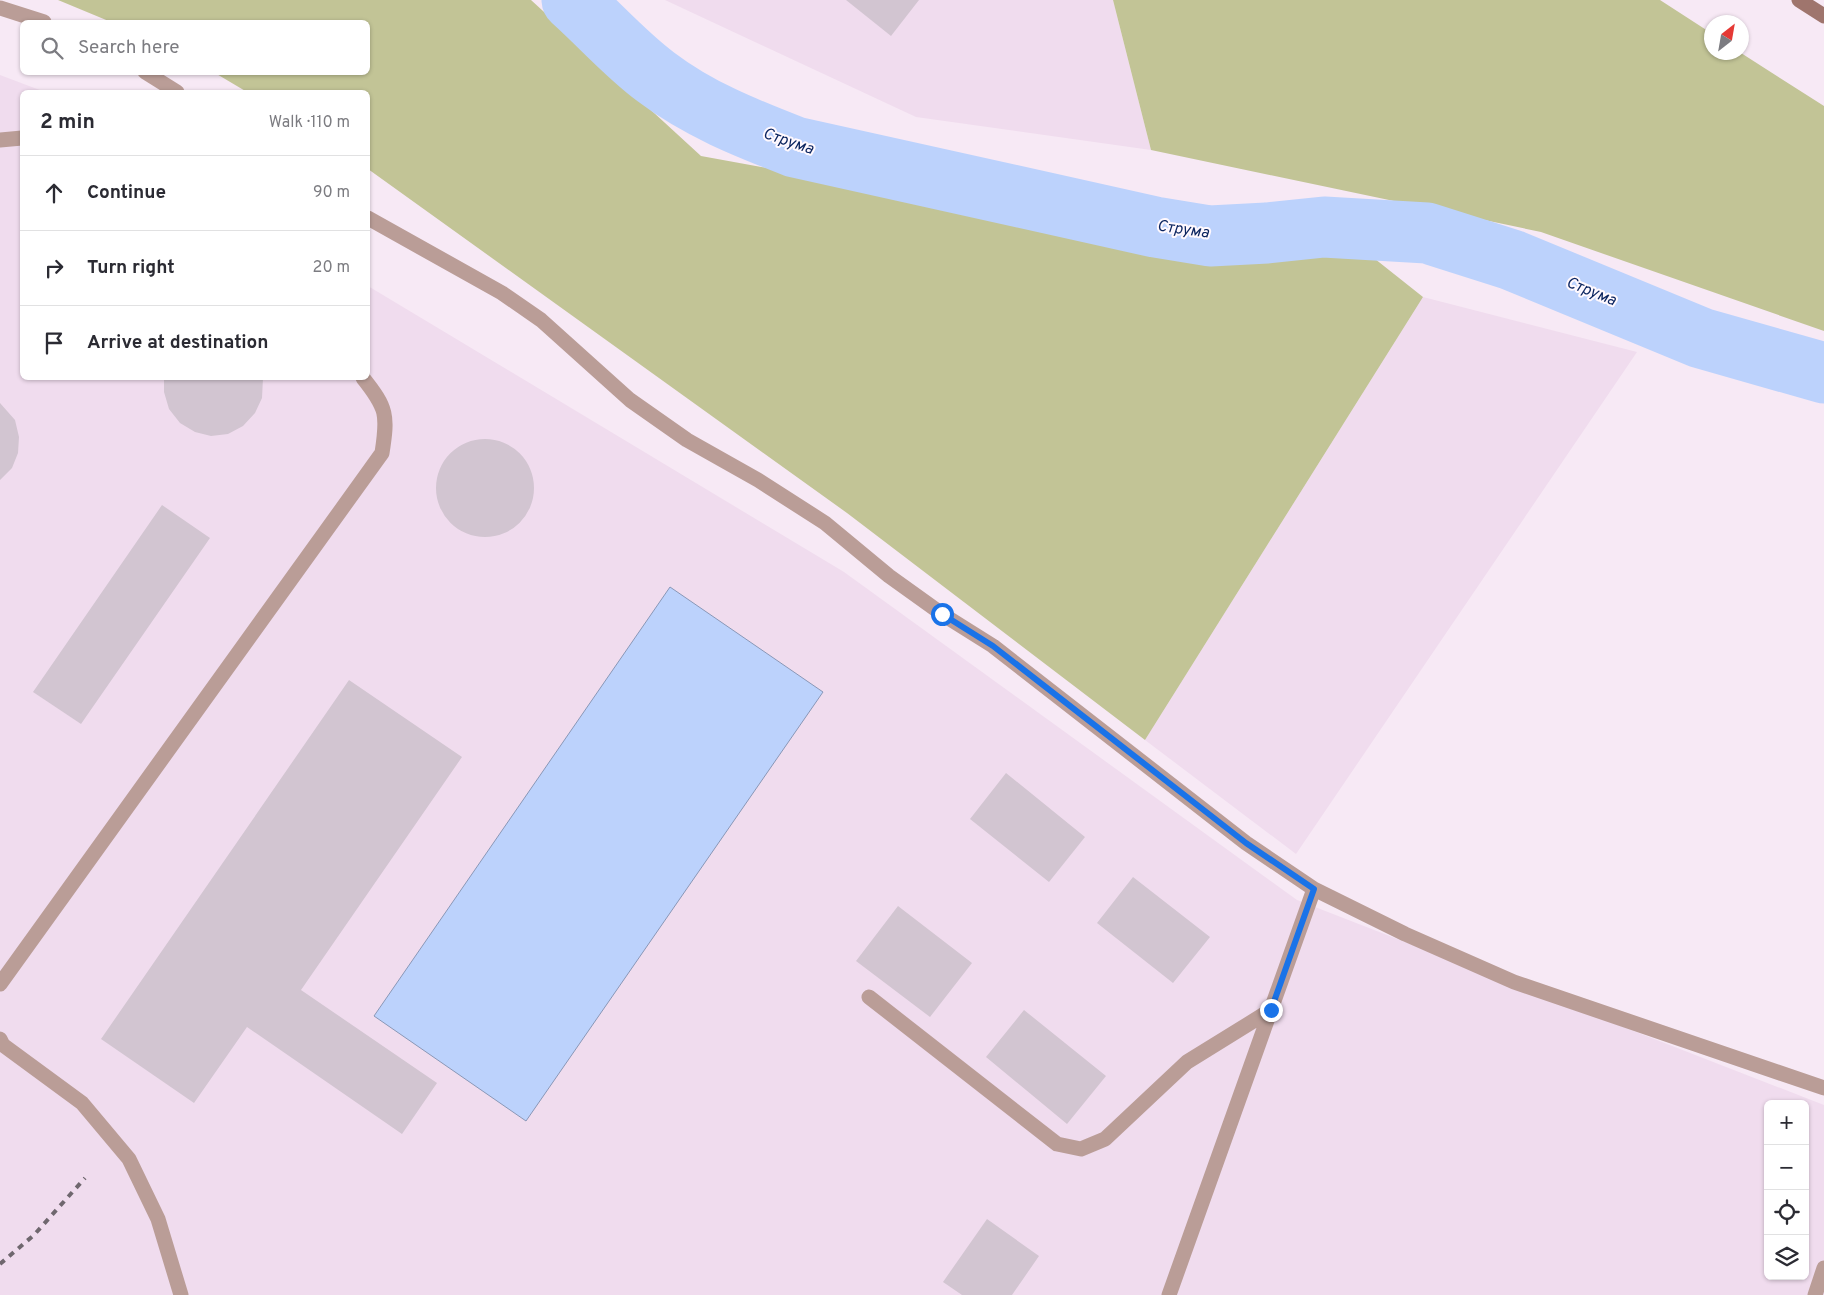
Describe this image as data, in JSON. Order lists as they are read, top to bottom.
{
  "water": ["Струма"],
  "north": "top right",
  "page": {
    "search": "Search here",
    "heading": ["2 min", "Walk · 110 m"],
    "list": [
      ["Continue", "90 m"],
      ["Turn right", "20 m"],
      "Arrive at destination"
    ],
    "map_buttons": ["+", "−"]
  }
}
